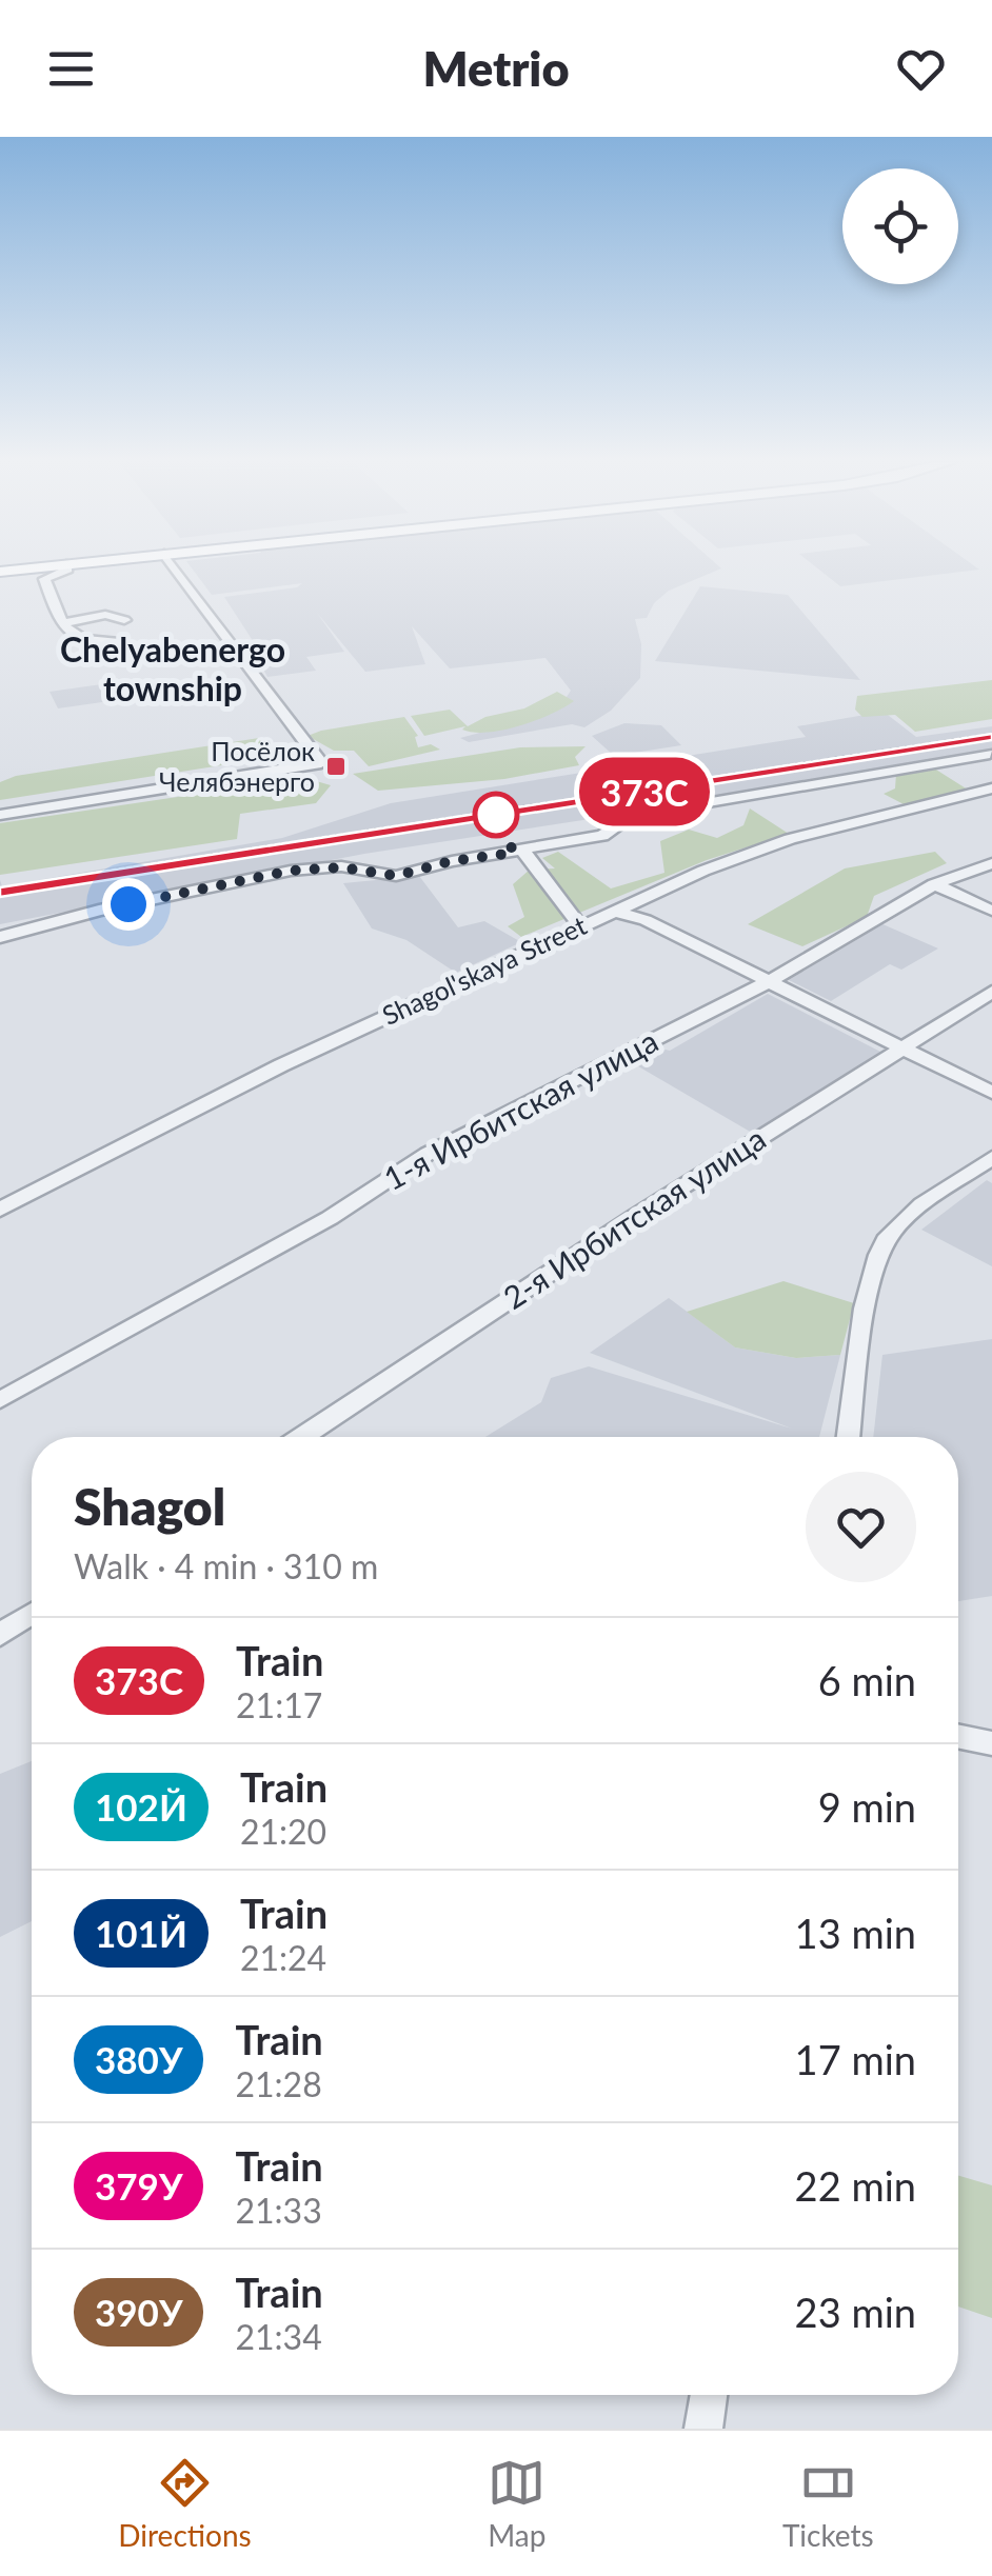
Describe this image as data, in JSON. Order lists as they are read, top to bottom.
{
  "streets": {
    "street": ["Shagol'skaya Street", "1-я Ирбитская улица", "2-я Ирбитская улица"]
  },
  "districts": ["Chelyabenergo township"],
  "places": {
    "transit": ["Посёлок Челябэнерго"]
  },
  "page": {
    "header": "Metrio",
    "on_map": "373C",
    "heading": ["Shagol", "Walk · 4 min · 310 m"],
    "list": [
      {
        "mark": "373C",
        "name": "Train",
        "note": "21:17",
        "value": "6 min"
      },
      {
        "mark": "102Й",
        "name": "Train",
        "note": "21:20",
        "value": "9 min"
      },
      {
        "mark": "101Й",
        "name": "Train",
        "note": "21:24",
        "value": "13 min"
      },
      {
        "mark": "380У",
        "name": "Train",
        "note": "21:28",
        "value": "17 min"
      },
      {
        "mark": "379У",
        "name": "Train",
        "note": "21:33",
        "value": "22 min"
      },
      {
        "mark": "390У",
        "name": "Train",
        "note": "21:34",
        "value": "23 min"
      }
    ],
    "tabs": ["Directions", "Map", "Tickets"]
  }
}
